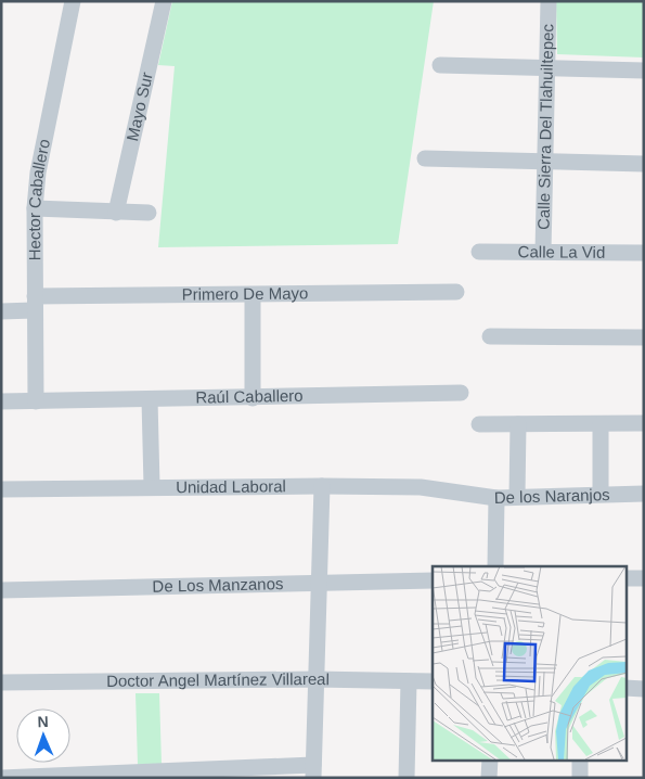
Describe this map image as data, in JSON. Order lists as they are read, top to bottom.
{
  "streets": {
    "street": [
      "Mayo Sur",
      "Calle Sierra Del Tlahuiltepec",
      "Hector Caballero",
      "Calle La Vid",
      "Primero De Mayo",
      "Raúl Caballero",
      "Unidad Laboral",
      "De los Naranjos",
      "De Los Manzanos",
      "Doctor Angel Martínez Villareal"
    ]
  },
  "crossings": [
    ["Calle Sierra Del Tlahuiltepec", "Calle La Vid"],
    ["Hector Caballero", "Primero De Mayo"],
    ["Hector Caballero", "Raúl Caballero"],
    ["Unidad Laboral", "De los Naranjos"]
  ],
  "north": "top"
}
